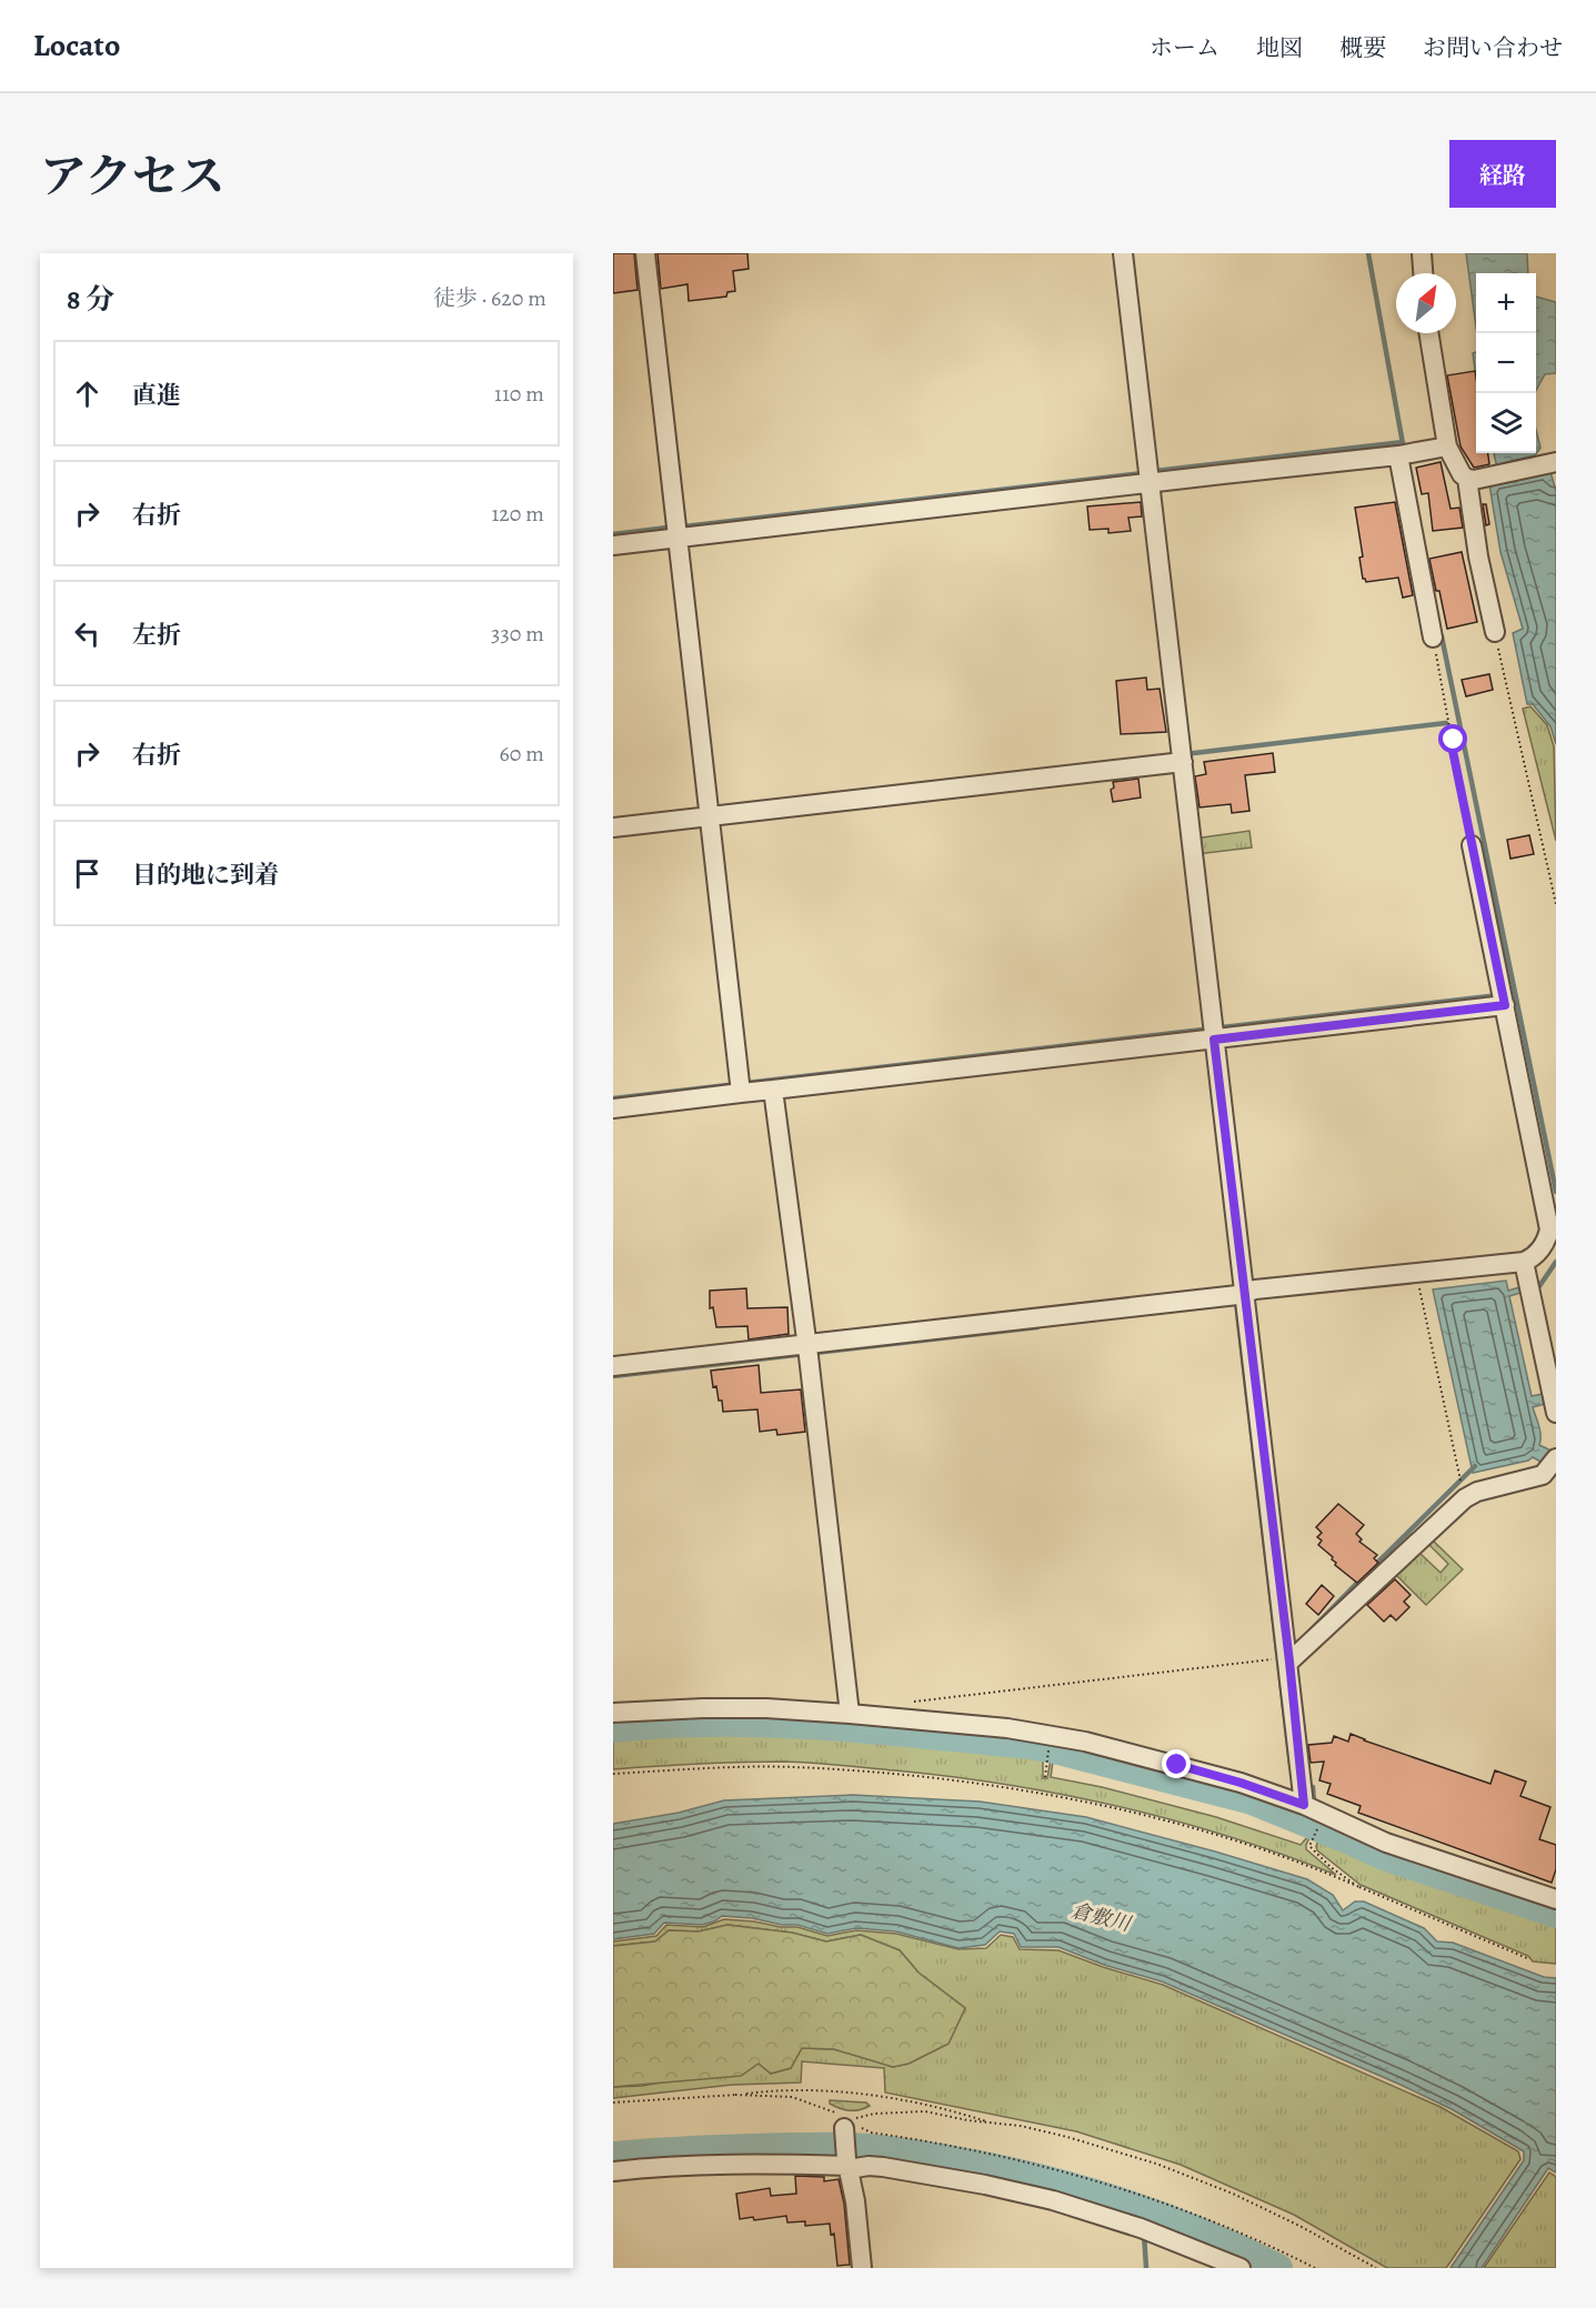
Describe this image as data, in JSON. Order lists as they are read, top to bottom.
{
  "water": ["倉敷川"],
  "north": "top right",
  "page": {
    "header": "Locato",
    "nav": [
      "ホーム",
      "地図",
      "概要",
      "お問い合わせ"
    ],
    "title": "アクセス",
    "buttons": "経路",
    "heading": ["8 分", "徒歩 · 620 m"],
    "map_buttons": ["+", "−"],
    "list": [
      ["直進", "110 m"],
      ["右折", "120 m"],
      ["左折", "330 m"],
      ["右折", "60 m"],
      "目的地に到着"
    ]
  }
}
